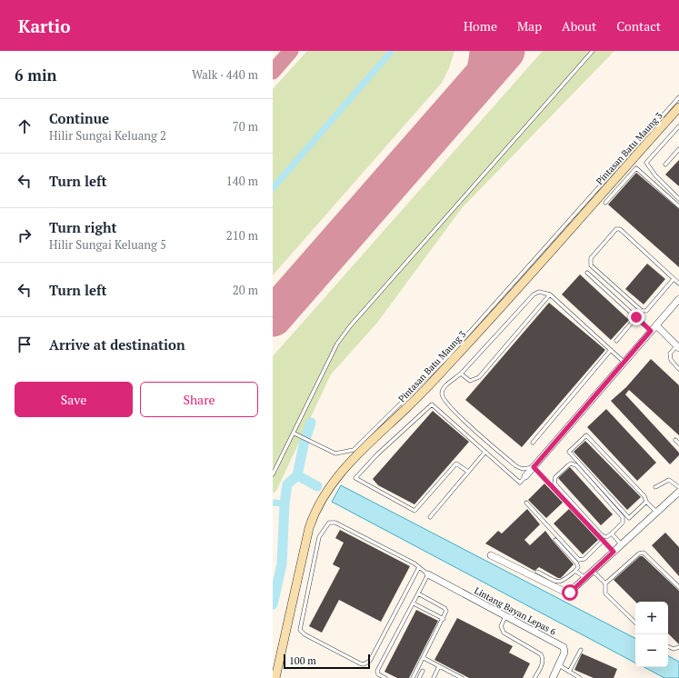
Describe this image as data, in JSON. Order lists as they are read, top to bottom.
{
  "streets": {
    "street": ["Pintasan Batu Maung 3", "Lintang Bayan Lepas 6"]
  },
  "scale_bar": "100 m",
  "page": {
    "header": "Kartio",
    "nav": [
      "Home",
      "Map",
      "About",
      "Contact"
    ],
    "heading": ["6 min", "Walk · 440 m"],
    "list": [
      ["Continue", "Hilir Sungai Keluang 2", "70 m"],
      ["Turn left", "140 m"],
      ["Turn right", "Hilir Sungai Keluang 5", "210 m"],
      ["Turn left", "20 m"],
      "Arrive at destination"
    ],
    "buttons": ["Save", "Share"],
    "map_buttons": ["+", "−"],
    "scale": "100 m"
  }
}
